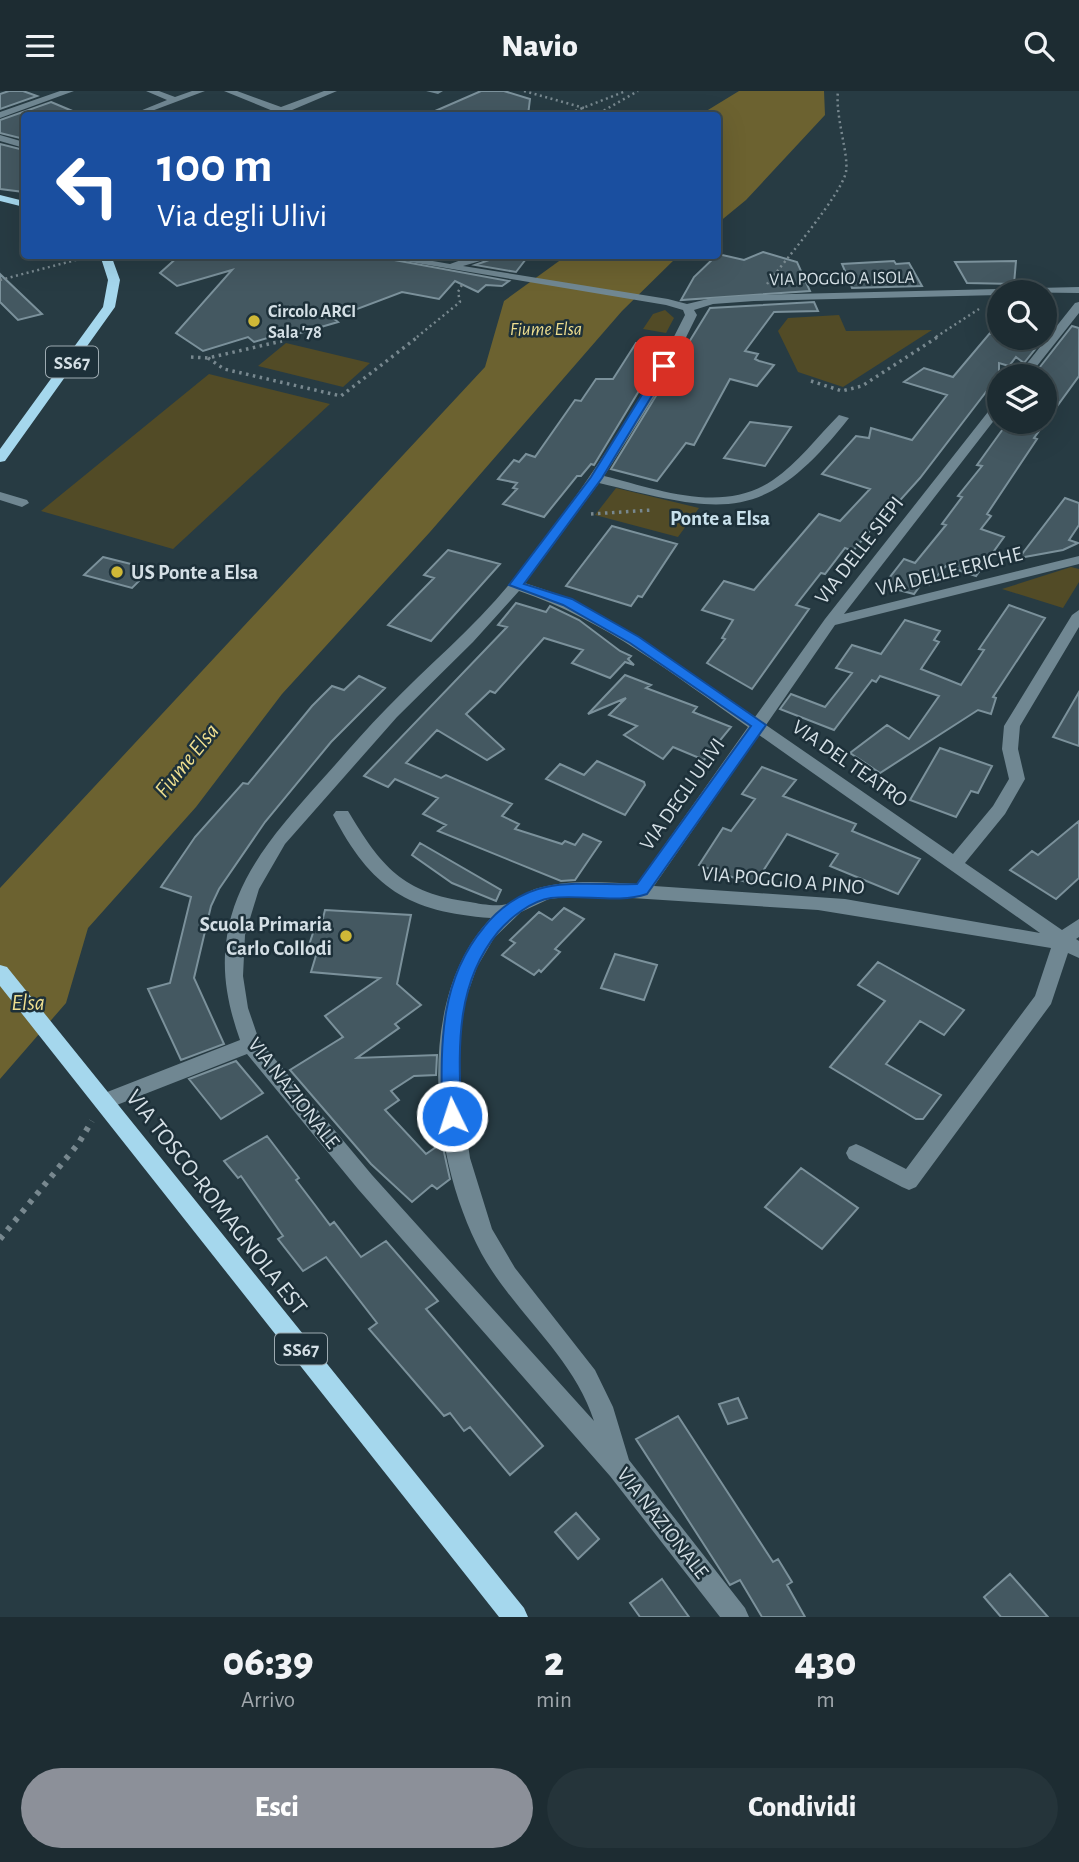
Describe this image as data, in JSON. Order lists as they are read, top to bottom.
{
  "streets": {
    "main road": ["SS67", "VIA TOSCO-ROMAGNOLA EST"],
    "street": [
      "VIA POGGIO A ISOLA",
      "VIA DELLE SIEPI",
      "VIA DELLE ERICHE",
      "VIA DEL TEATRO",
      "VIA DEGLI ULIVI",
      "VIA POGGIO A PINO",
      "VIA NAZIONALE"
    ]
  },
  "crossings": [
    ["VIA POGGIO A ISOLA", "VIA NAZIONALE"],
    ["VIA DELLE SIEPI", "VIA DELLE ERICHE"],
    ["VIA DELLE SIEPI", "VIA DEL TEATRO"],
    ["VIA DELLE SIEPI", "VIA DEGLI ULIVI"],
    ["VIA DEL TEATRO", "VIA DEGLI ULIVI"],
    ["VIA DEL TEATRO", "VIA POGGIO A PINO"],
    ["VIA DEL TEATRO", "VIA NAZIONALE"],
    ["VIA DEGLI ULIVI", "VIA POGGIO A PINO"],
    ["VIA POGGIO A PINO", "VIA NAZIONALE"]
  ],
  "districts": ["Ponte a Elsa"],
  "water": ["Fiume Elsa", "Elsa"],
  "places": ["Circolo ARCI Sala '78", "US Ponte a Elsa", "Scuola Primaria Carlo Collodi"],
  "page": {
    "header": "Navio",
    "turn": ["100 m", "Via degli Ulivi"],
    "eta": [
      "06:39",
      "Arrivo",
      "2",
      "min",
      "430",
      "m"
    ],
    "buttons": ["Esci", "Condividi"]
  }
}
